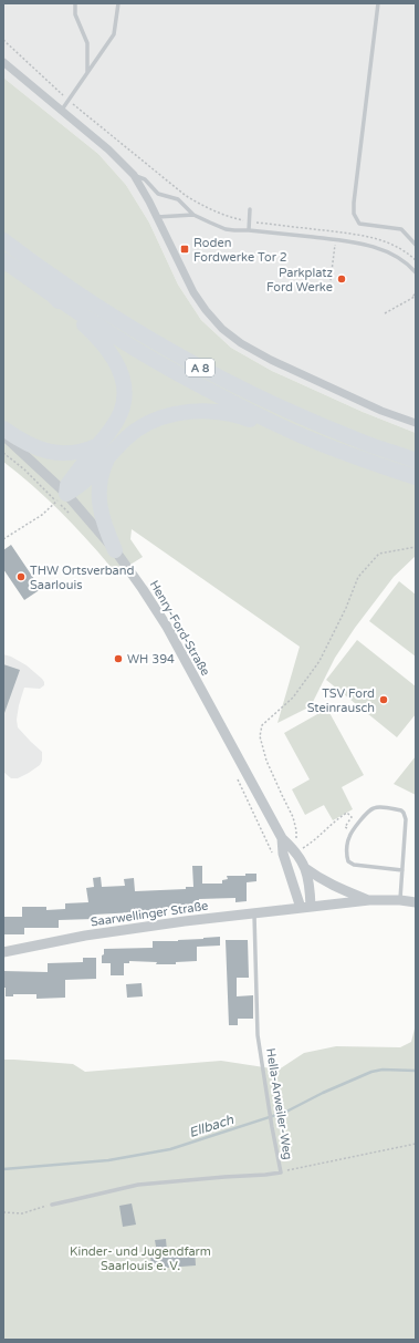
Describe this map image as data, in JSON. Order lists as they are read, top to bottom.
{
  "streets": {
    "highway": ["A 8"],
    "street": ["Henry-Ford-Straße", "Saarwellinger Straße"],
    "lane": ["Hella-Arweiler-Weg"]
  },
  "crossings": [
    ["Henry-Ford-Straße", "Saarwellinger Straße"],
    ["Saarwellinger Straße", "Hella-Arweiler-Weg"]
  ],
  "water": ["Ellbach"],
  "parks": ["Kinder- und Jugendfarm Saarlouis e. V."],
  "places": {
    "transit": ["Roden Fordwerke Tor 2"],
    "other": [
      "Parkplatz Ford Werke",
      "THW Ortsverband Saarlouis",
      "WH 394",
      "TSV Ford Steinrausch"
    ]
  }
}
